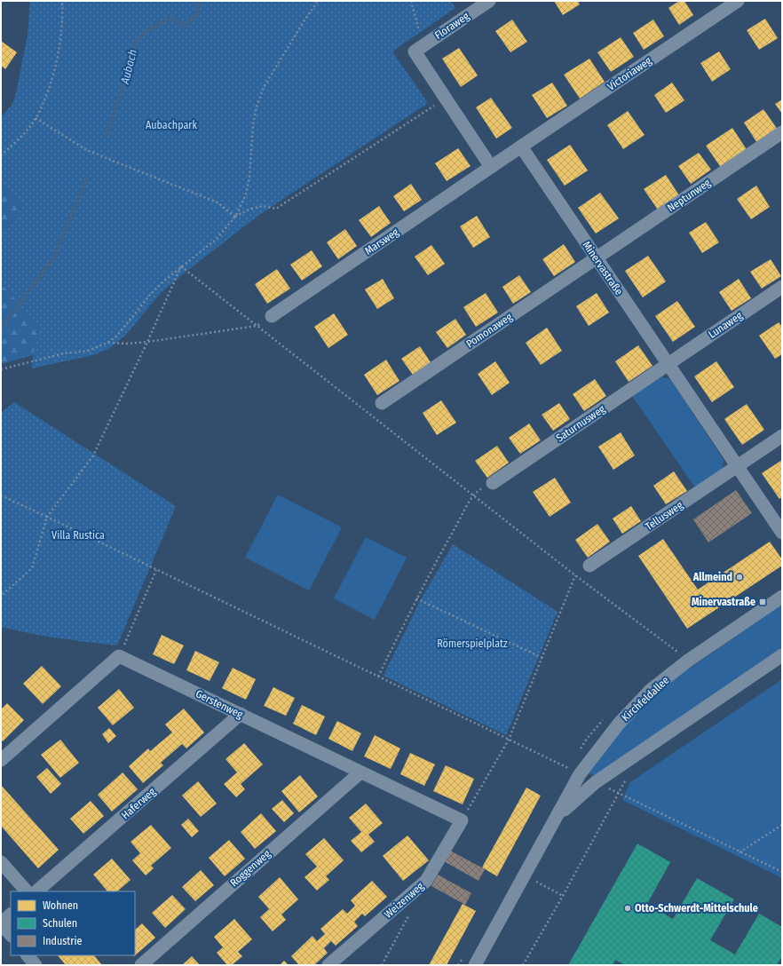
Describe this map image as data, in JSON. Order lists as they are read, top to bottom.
{
  "streets": {
    "street": [
      "Floraweg",
      "Victoriaweg",
      "Neptunweg",
      "Marsweg",
      "Minervastraße",
      "Lunaweg",
      "Pomonaweg",
      "Saturnusweg",
      "Tellusweg",
      "Kirchfeldallee",
      "Gerstenweg",
      "Haferweg",
      "Roggenweg",
      "Weizenweg"
    ]
  },
  "crossings": [
    ["Victoriaweg", "Minervastraße"],
    ["Neptunweg", "Minervastraße"],
    ["Neptunweg", "Pomonaweg"],
    ["Minervastraße", "Lunaweg"],
    ["Minervastraße", "Pomonaweg"],
    ["Minervastraße", "Saturnusweg"],
    ["Minervastraße", "Tellusweg"],
    ["Lunaweg", "Saturnusweg"],
    ["Gerstenweg", "Haferweg"],
    ["Gerstenweg", "Roggenweg"],
    ["Gerstenweg", "Weizenweg"]
  ],
  "water": ["Aubach"],
  "parks": ["Aubachpark", "Villa Rustica", "Römerspielplatz"],
  "places": {
    "other": ["Allmeind", "Otto-Schwerdt-Mittelschule"],
    "transit": ["Minervastraße"]
  },
  "legend": ["Wohnen", "Schulen", "Industrie"]
}
